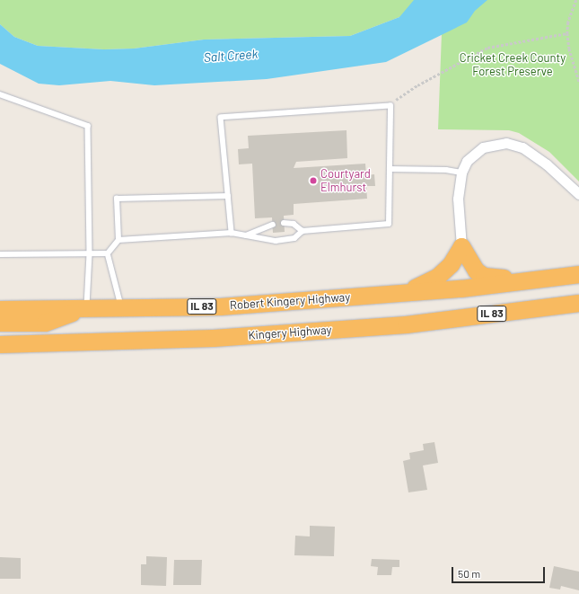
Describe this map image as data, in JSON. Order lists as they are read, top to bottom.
{
  "streets": {
    "highway": ["Robert Kingery Highway", "IL 83", "Kingery Highway"]
  },
  "water": ["Salt Creek"],
  "parks": ["Cricket Creek County Forest Preserve"],
  "places": ["Courtyard Elmhurst"],
  "scale_bar": "50 m"
}
